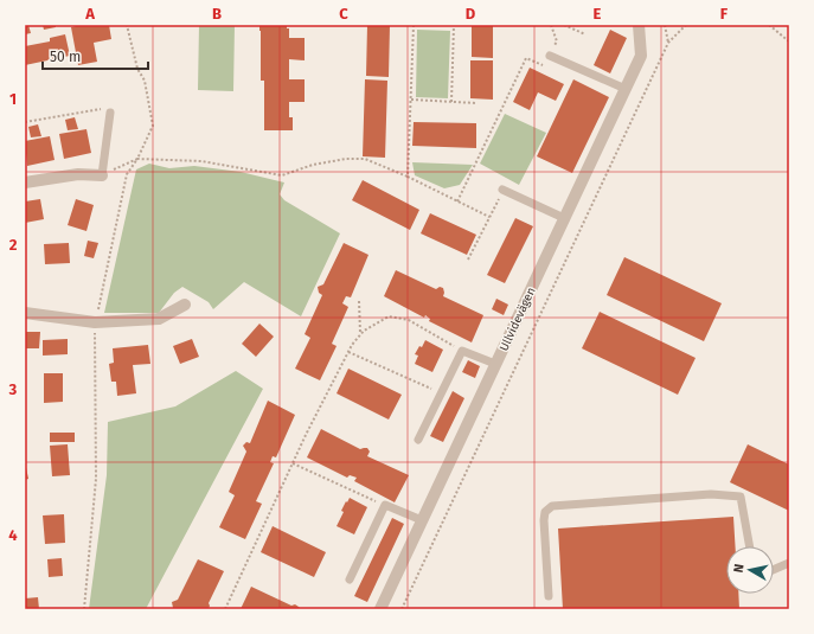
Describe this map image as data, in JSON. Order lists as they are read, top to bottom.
{
  "streets": {
    "street": ["Ullvidevägen"]
  },
  "scale_bar": "50 m",
  "north": "left",
  "grid": {
    "columns": [
      "A",
      "B",
      "C",
      "D",
      "E",
      "F"
    ],
    "rows": [
      "1",
      "2",
      "3",
      "4"
    ]
  }
}
